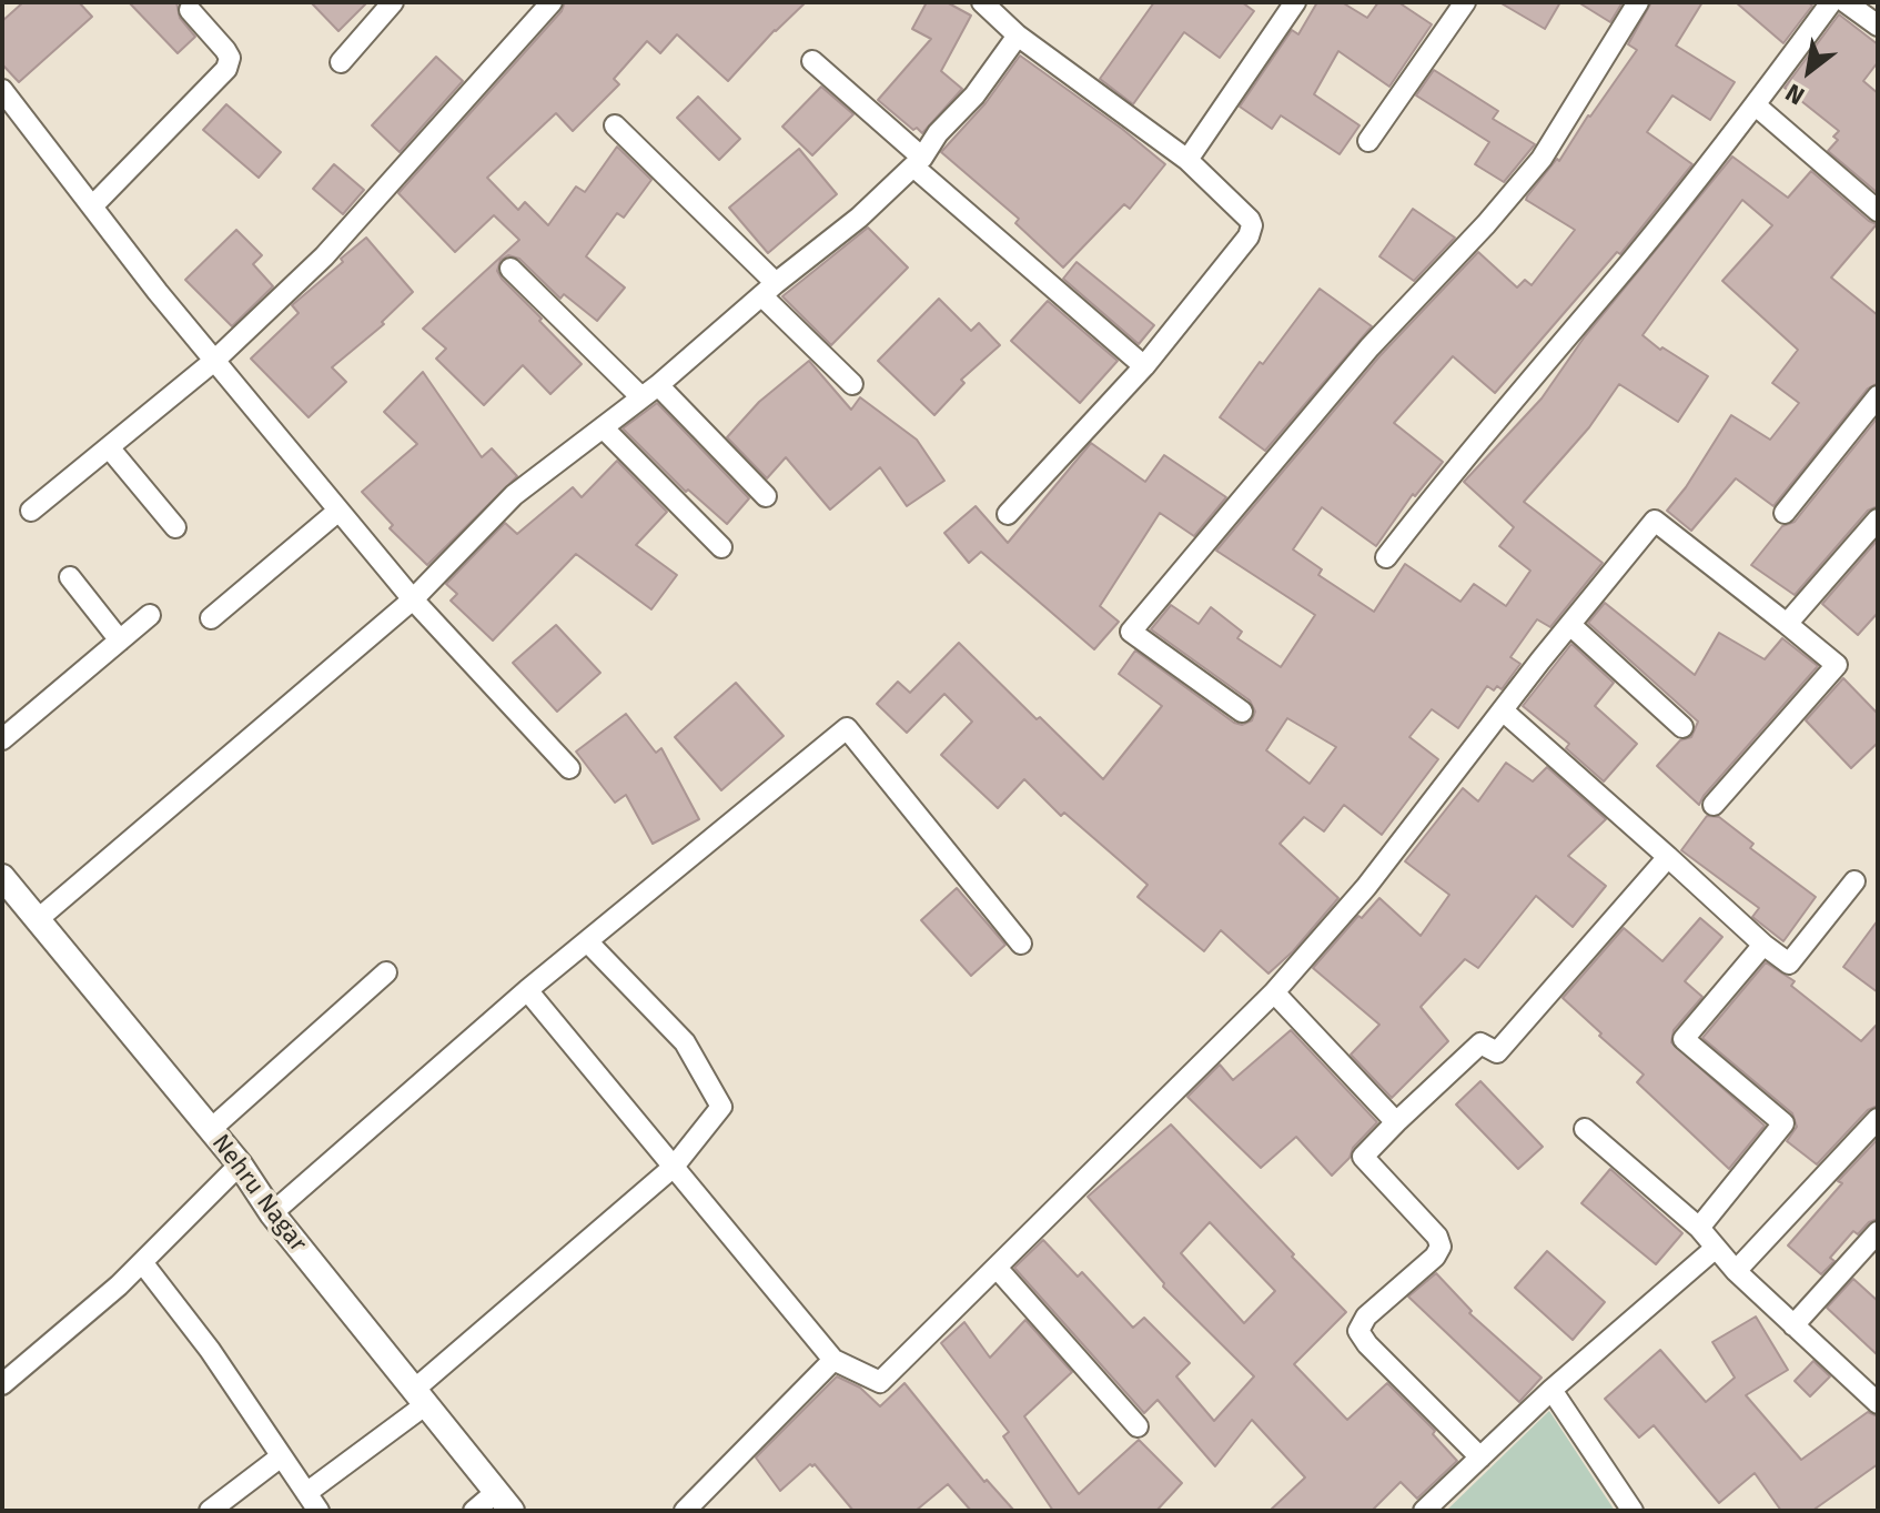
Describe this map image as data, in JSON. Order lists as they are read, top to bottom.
{
  "streets": {
    "street": ["Nehru Nagar"]
  },
  "north": "bottom left"
}
